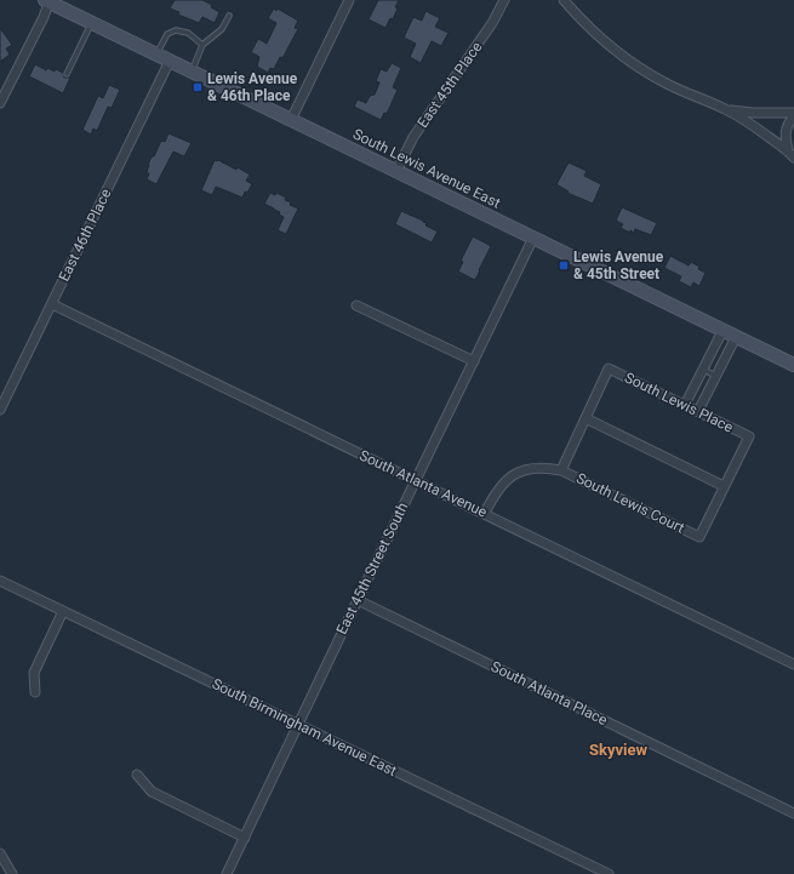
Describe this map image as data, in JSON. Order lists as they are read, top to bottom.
{
  "streets": {
    "main road": ["South Lewis Avenue East"],
    "street": [
      "East 45th Place",
      "East 46th Place",
      "South Lewis Place",
      "South Atlanta Avenue",
      "South Lewis Court",
      "East 45th Street South",
      "South Atlanta Place",
      "South Birmingham Avenue East"
    ]
  },
  "crossings": [
    ["East 45th Place", "South Lewis Avenue East"],
    ["South Lewis Avenue East", "East 46th Place"],
    ["South Lewis Avenue East", "East 45th Street South"],
    ["East 46th Place", "South Atlanta Avenue"],
    ["South Lewis Place", "South Lewis Court"],
    ["South Atlanta Avenue", "East 45th Street South"],
    ["East 45th Street South", "South Atlanta Place"],
    ["East 45th Street South", "South Birmingham Avenue East"]
  ],
  "districts": ["Skyview"],
  "places": {
    "transit": ["Lewis Avenue & 46th Place", "Lewis Avenue & 45th Street"]
  }
}
